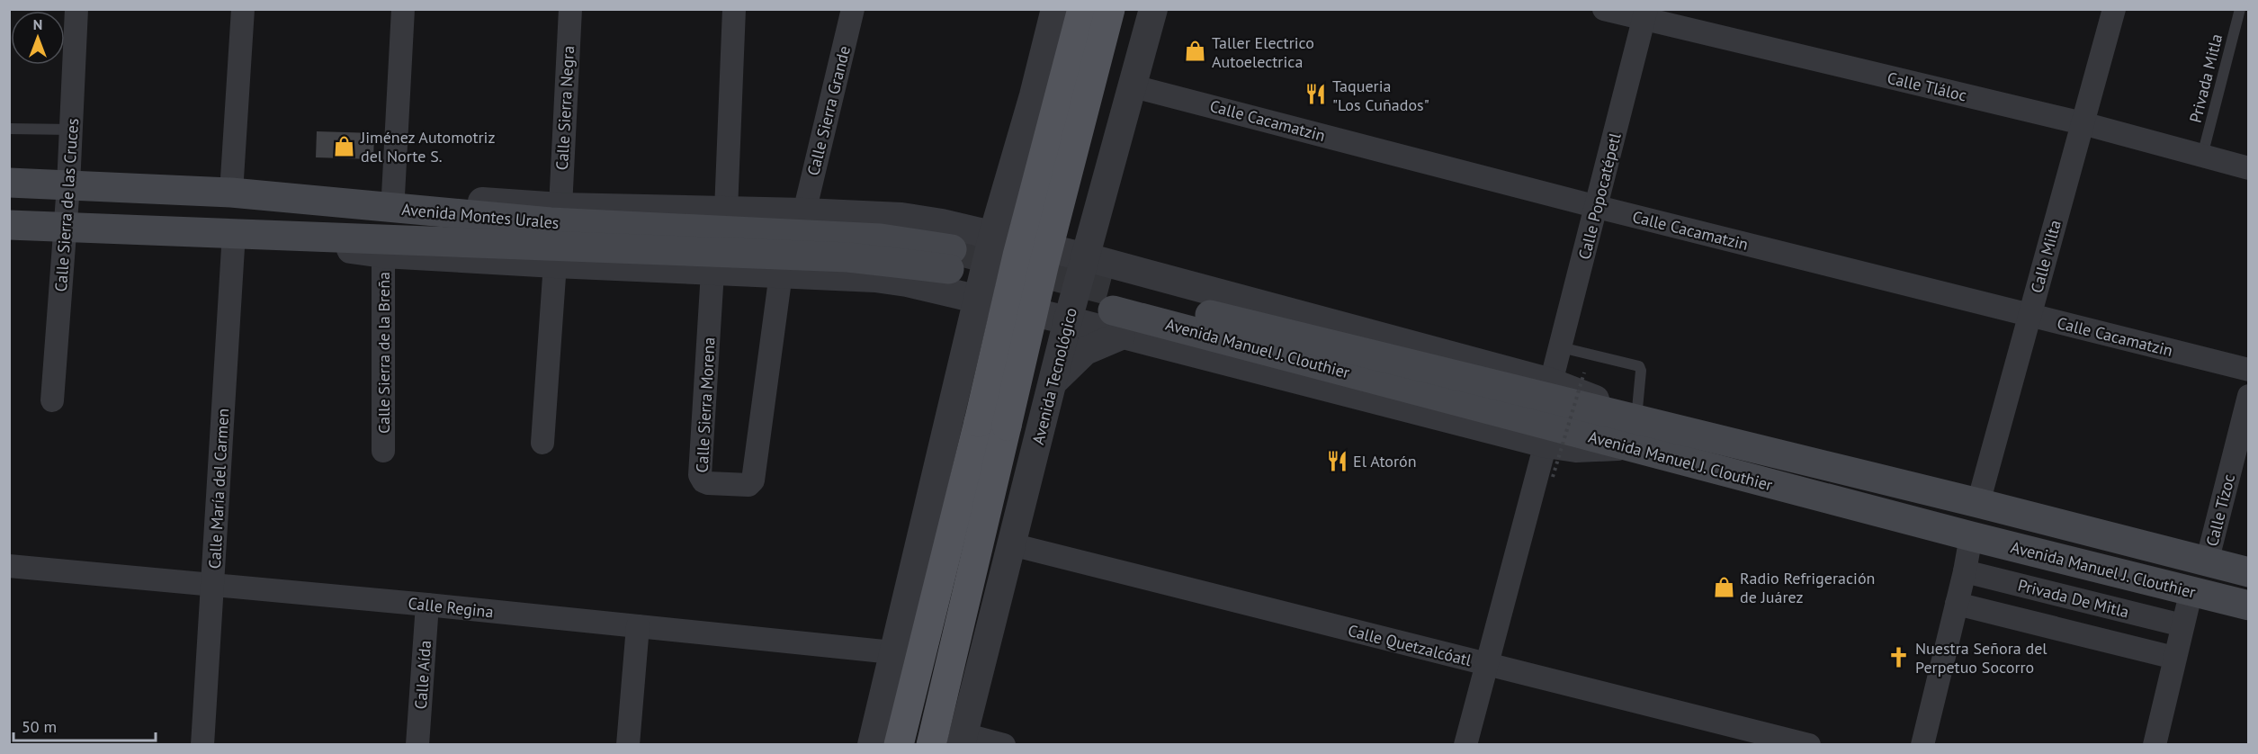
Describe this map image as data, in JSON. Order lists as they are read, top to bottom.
{
  "streets": {
    "main road": ["Avenida Montes Urales", "Avenida Manuel J. Clouthier"],
    "street": [
      "Calle Tláloc",
      "Calle Sierra Negra",
      "Calle Sierra Grande",
      "Calle Cacamatzin",
      "Calle Popocatépetl",
      "Calle Sierra de las Cruces",
      "Calle Milta",
      "Calle Sierra de la Breña",
      "Avenida Tecnológico",
      "Calle Sierra Morena",
      "Calle María del Carmen",
      "Calle Tízoc",
      "Privada De Mitla",
      "Calle Regina",
      "Calle Quetzalcóatl",
      "Calle Aída"
    ],
    "lane": ["Privada Mitla"]
  },
  "crossings": [
    ["Privada Mitla", "Calle Tláloc"],
    ["Calle Tláloc", "Calle Popocatépetl"],
    ["Calle Tláloc", "Calle Milta"],
    ["Calle Cacamatzin", "Calle Popocatépetl"],
    ["Calle Cacamatzin", "Calle Milta"],
    ["Calle Cacamatzin", "Avenida Tecnológico"],
    ["Calle Sierra de las Cruces", "Avenida Montes Urales"],
    ["Avenida Montes Urales", "Calle María del Carmen"],
    ["Calle Milta", "Avenida Manuel J. Clouthier"],
    ["Avenida Manuel J. Clouthier", "Calle Tízoc"],
    ["Avenida Tecnológico", "Calle Quetzalcóatl"],
    ["Calle María del Carmen", "Calle Regina"],
    ["Calle Regina", "Calle Aída"]
  ],
  "places": {
    "shop": ["Taller Electrico Autoelectrica", "Jiménez Automotriz del Norte S.", "Radio Refrigeración de Juárez"],
    "restaurant": ["Taqueria \"Los Cuñados\"", "El Atorón"],
    "church": ["Nuestra Señora del Perpetuo Socorro"]
  },
  "scale_bar": "50 m",
  "north": "top"
}
